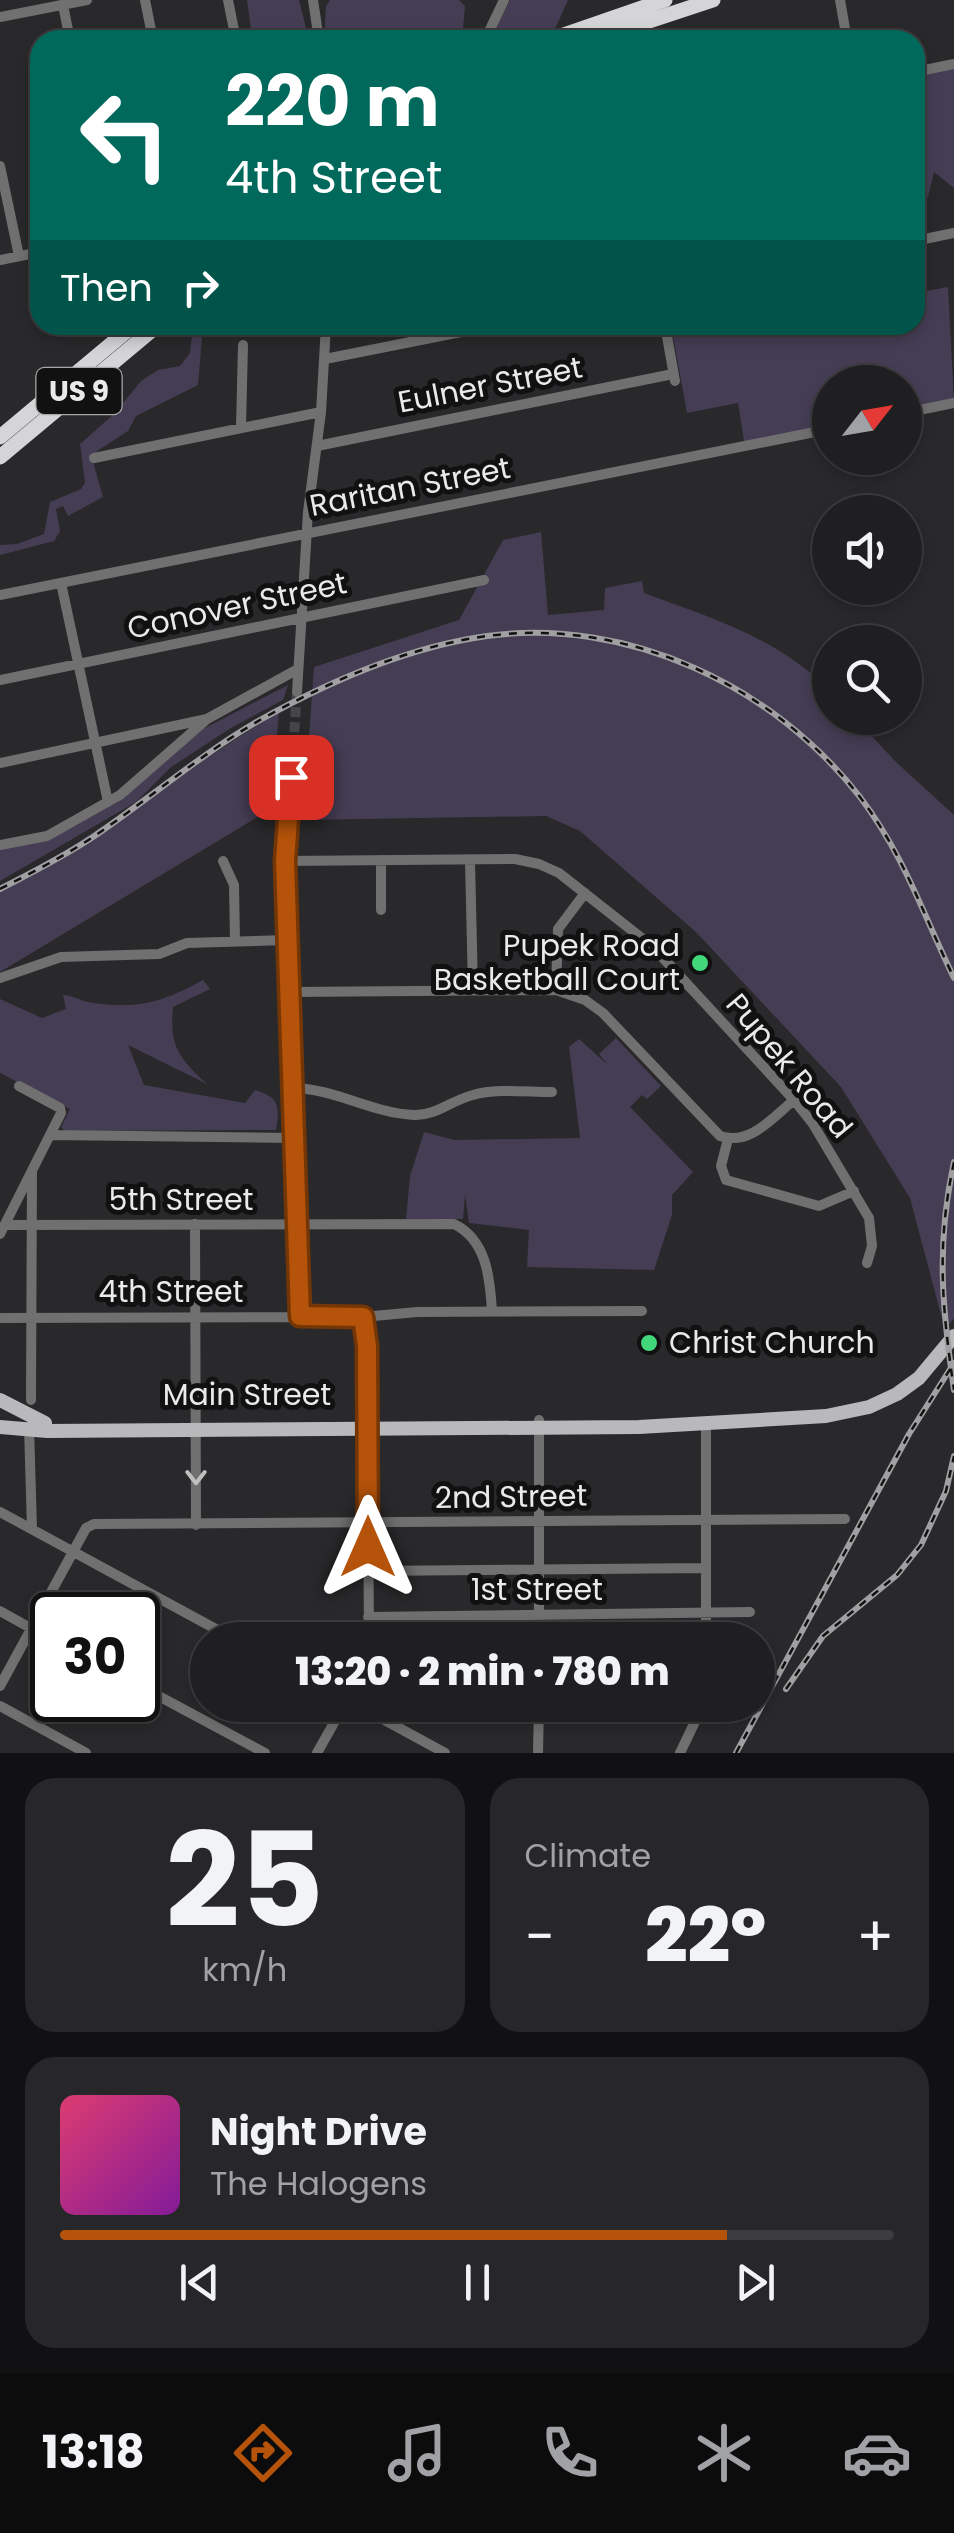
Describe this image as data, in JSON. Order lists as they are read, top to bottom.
{
  "streets": {
    "highway": ["US 9"],
    "main road": ["Main Street"],
    "street": [
      "Eulner Street",
      "Raritan Street",
      "Conover Street",
      "Pupek Road",
      "5th Street",
      "4th Street",
      "2nd Street",
      "1st Street"
    ]
  },
  "crossings": [
    ["5th Street", "4th Street"]
  ],
  "places": ["Pupek Road Basketball Court", "Christ Church"],
  "north": "top right",
  "page": {
    "turn": ["220 m", "4th Street"],
    "then": "Then",
    "limit": "30",
    "trip": "13:20 · 2 min · 780 m",
    "tile": [
      ["25", "km/h"],
      "Climate"
    ],
    "heat": ["−", "22°", "+"],
    "song": ["Night Drive", "The Halogens"],
    "tabs": "13:18"
  }
}
